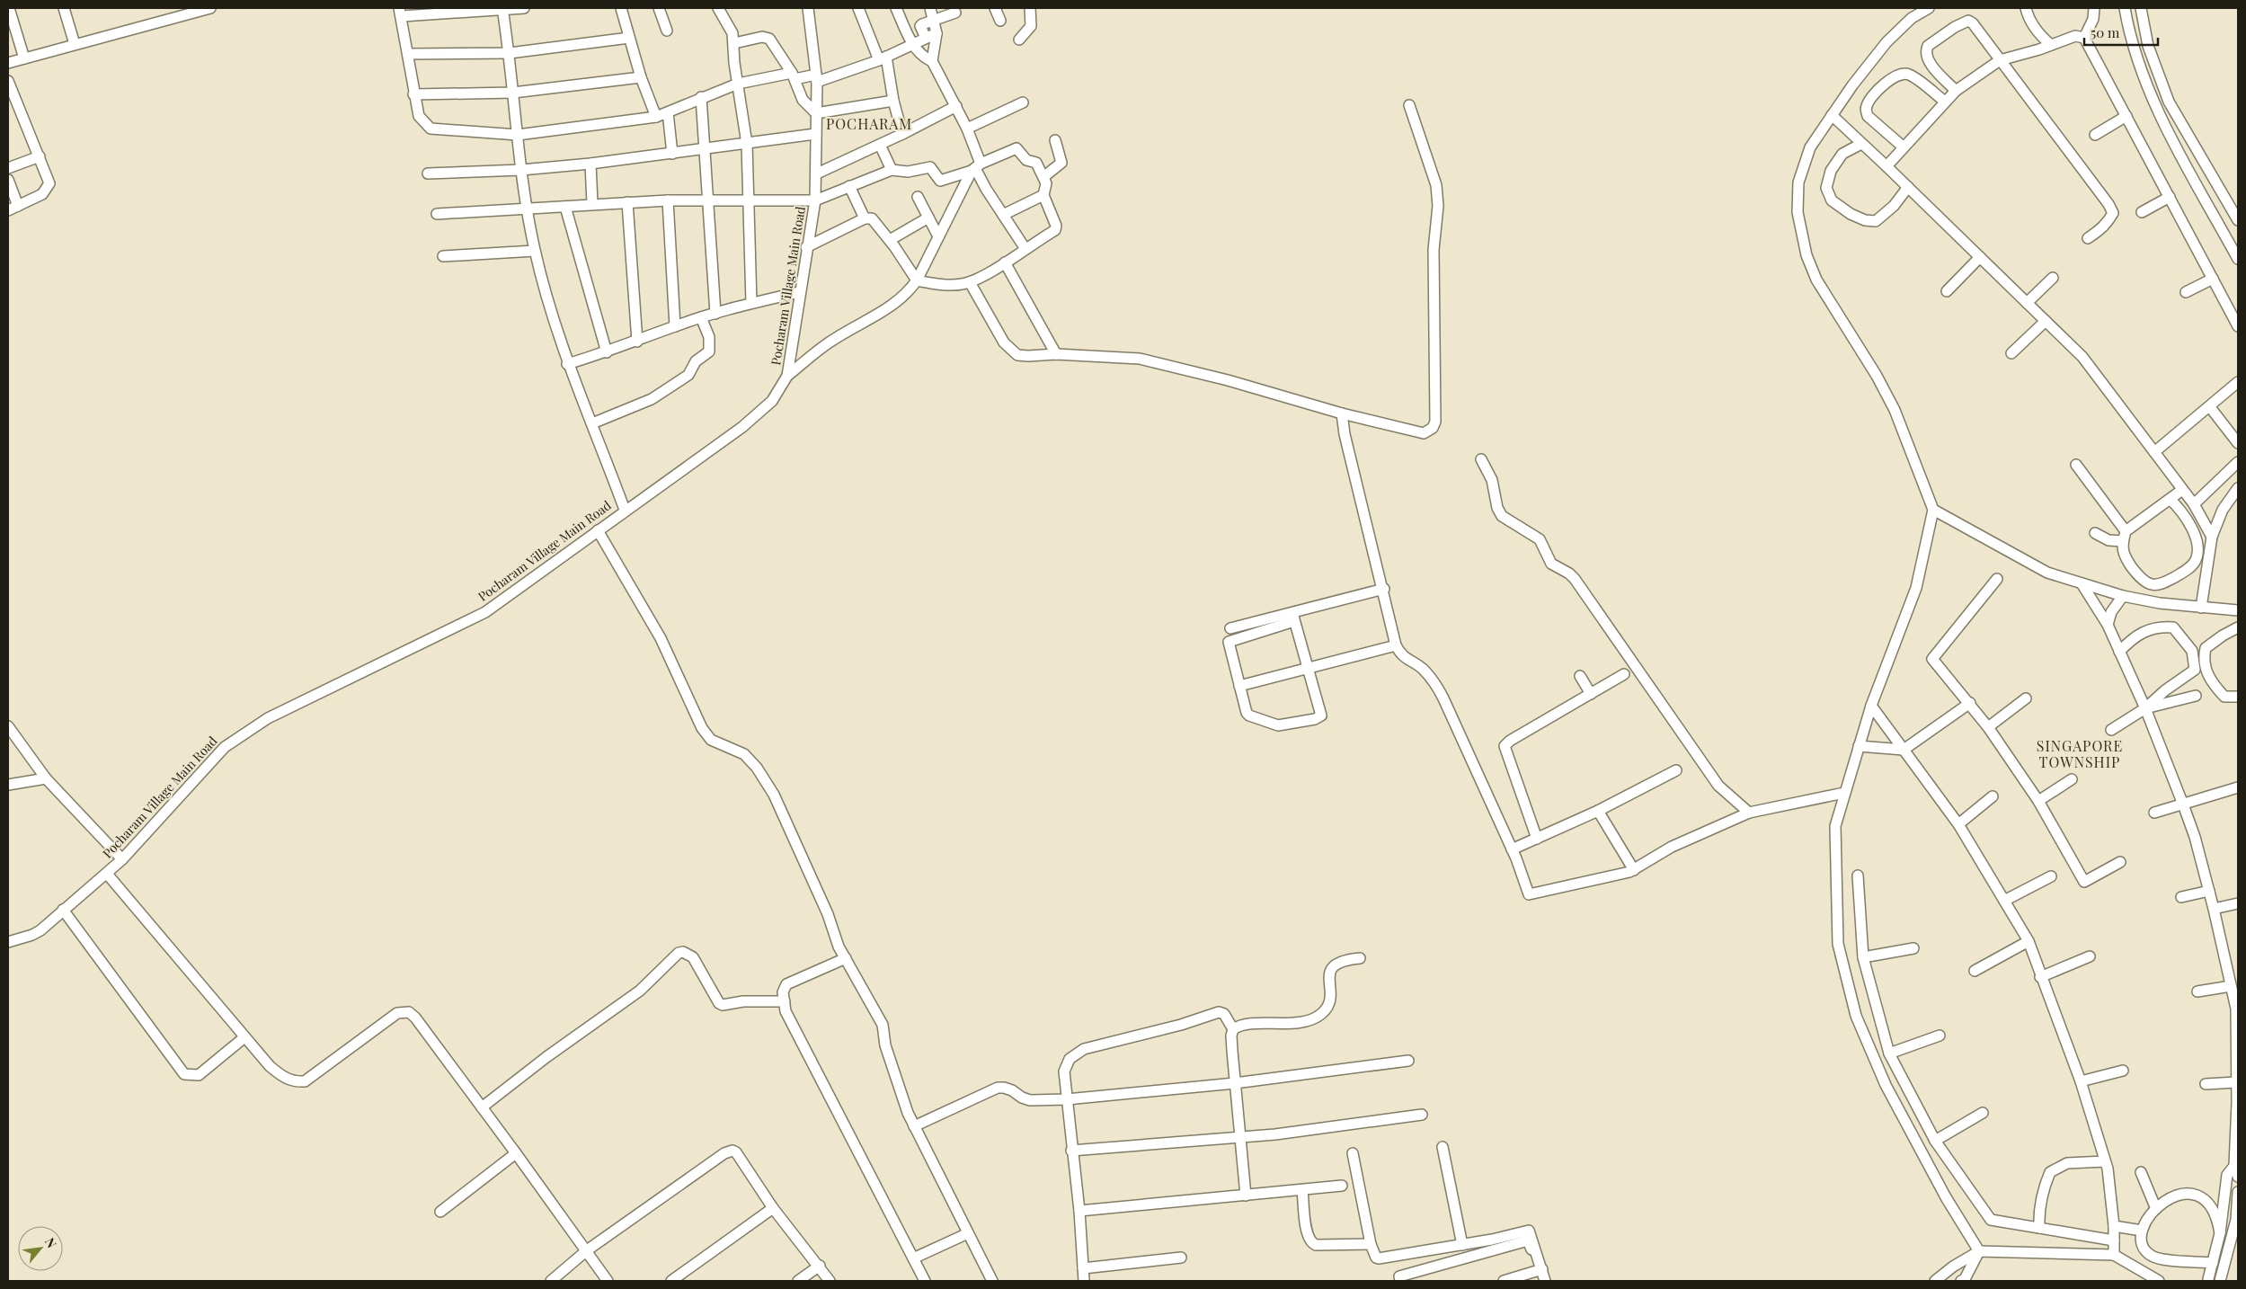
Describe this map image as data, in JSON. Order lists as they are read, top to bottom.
{
  "streets": {
    "street": ["Pocharam Village Main Road"]
  },
  "districts": ["POCHARAM", "SINGAPORE TOWNSHIP"],
  "scale_bar": "50 m",
  "north": "top right"
}
